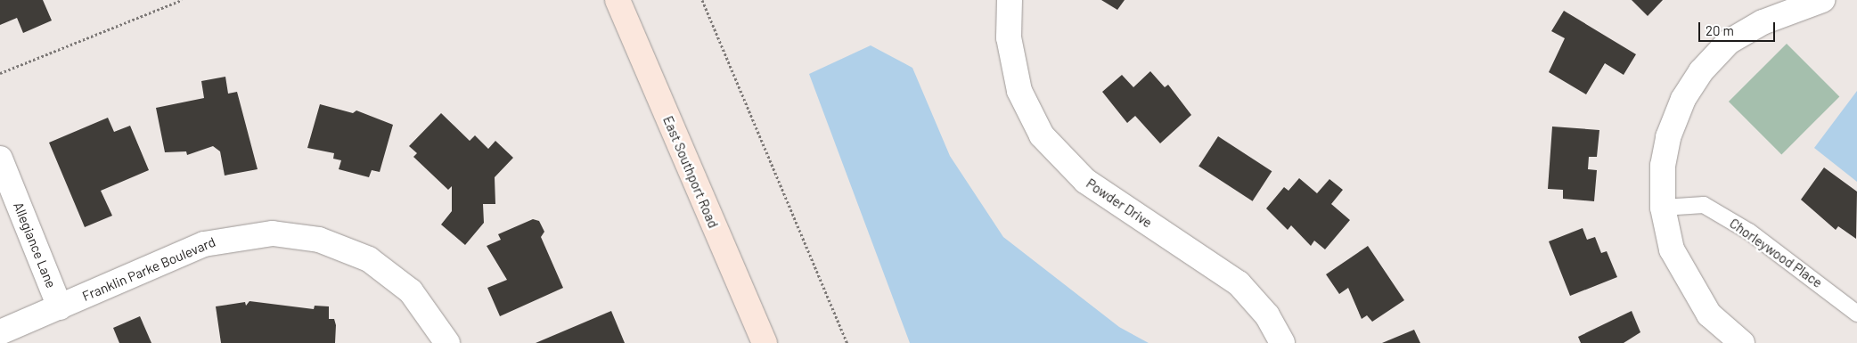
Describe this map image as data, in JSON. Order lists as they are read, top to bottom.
{
  "streets": {
    "main road": ["East Southport Road"],
    "street": ["Powder Drive", "Allegiance Lane", "Franklin Parke Boulevard"],
    "lane": ["Chorleywood Place"]
  },
  "crossings": [
    ["Allegiance Lane", "Franklin Parke Boulevard"]
  ],
  "scale_bar": "20 m"
}
